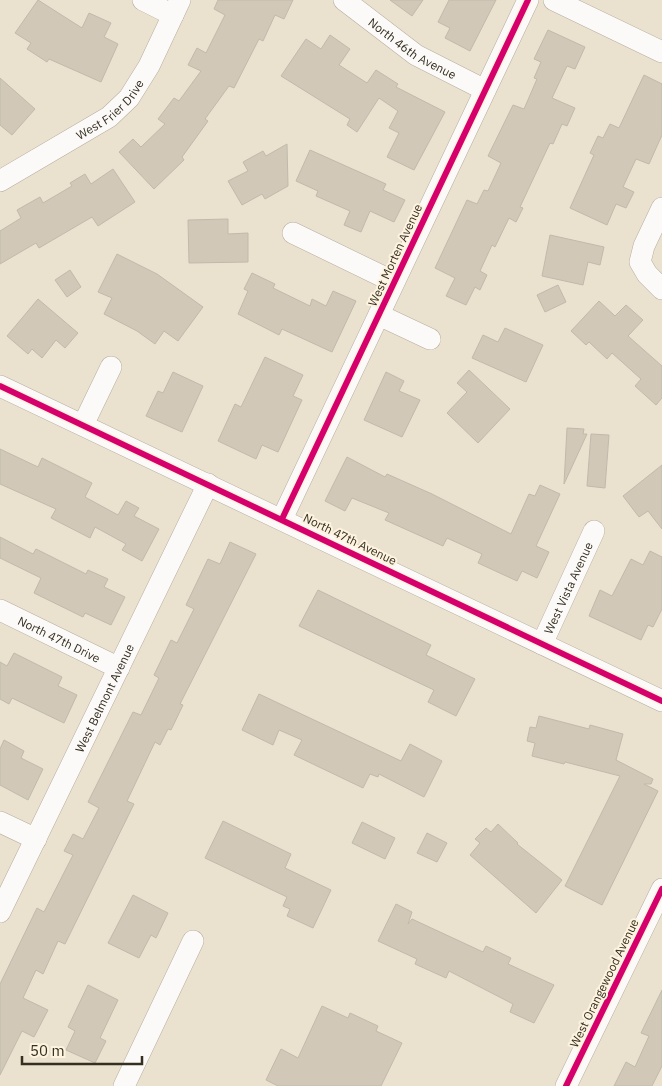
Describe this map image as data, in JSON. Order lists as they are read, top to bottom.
{
  "streets": {
    "street": [
      "North 46th Avenue",
      "West Frier Drive",
      "West Morten Avenue",
      "North 47th Avenue",
      "West Vista Avenue",
      "North 47th Drive",
      "West Belmont Avenue",
      "West Orangewood Avenue"
    ]
  },
  "crossings": [
    ["North 46th Avenue", "West Morten Avenue"],
    ["West Morten Avenue", "North 47th Avenue"],
    ["North 47th Avenue", "West Vista Avenue"],
    ["North 47th Avenue", "West Belmont Avenue"],
    ["North 47th Drive", "West Belmont Avenue"]
  ],
  "scale_bar": "50 m"
}
